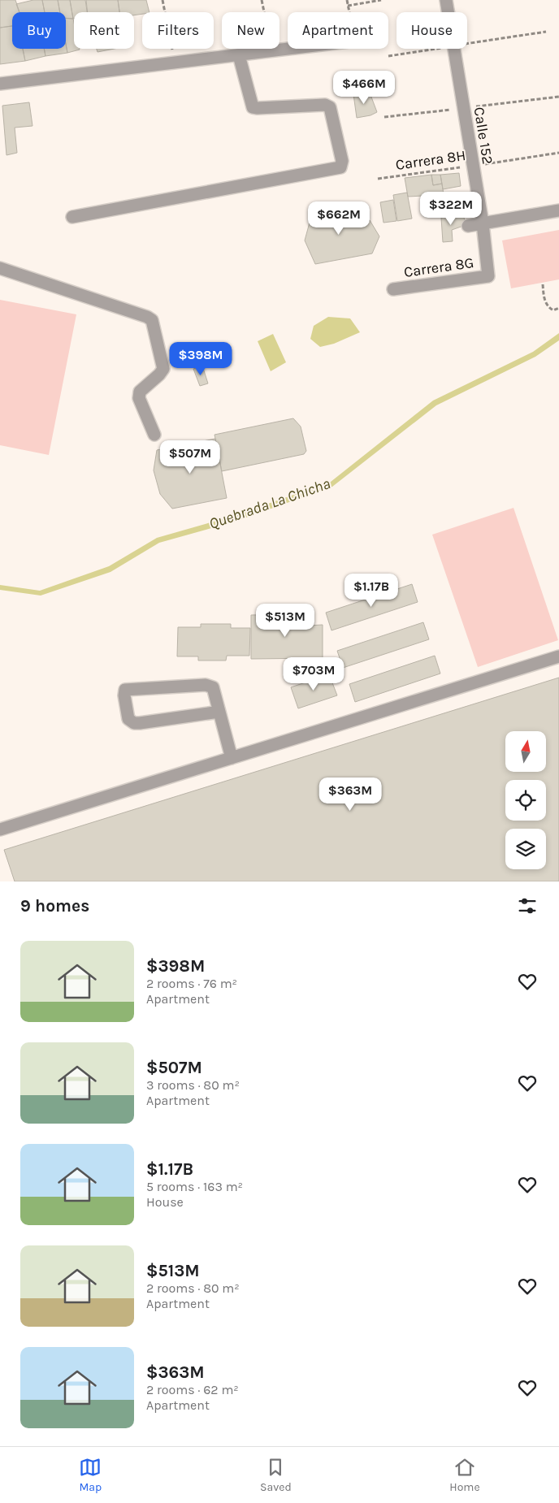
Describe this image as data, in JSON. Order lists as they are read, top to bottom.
{
  "streets": {
    "street": ["Calle 152", "Carrera 8G"],
    "path": ["Carrera 8H"]
  },
  "crossings": [
    ["Calle 152", "Carrera 8H"],
    ["Calle 152", "Carrera 8G"]
  ],
  "water": ["Quebrada La Chicha"],
  "north": "top",
  "page": {
    "chip": [
      "Buy",
      "Rent",
      "Filters",
      "New",
      "Apartment",
      "House"
    ],
    "price": [
      "$466M",
      "$322M",
      "$662M",
      "$398M",
      "$507M",
      "$1.17B",
      "$513M",
      "$703M",
      "$363M"
    ],
    "heading": "9 homes",
    "list": [
      {
        "name": "$398M",
        "note": "2 rooms · 76 m² · Apartment"
      },
      {
        "name": "$507M",
        "note": "3 rooms · 80 m² · Apartment"
      },
      {
        "name": "$1.17B",
        "note": "5 rooms · 163 m² · House"
      },
      {
        "name": "$513M",
        "note": "2 rooms · 80 m² · Apartment"
      },
      {
        "name": "$363M",
        "note": "2 rooms · 62 m² · Apartment"
      }
    ],
    "tabs": ["Map", "Saved", "Home"]
  }
}
